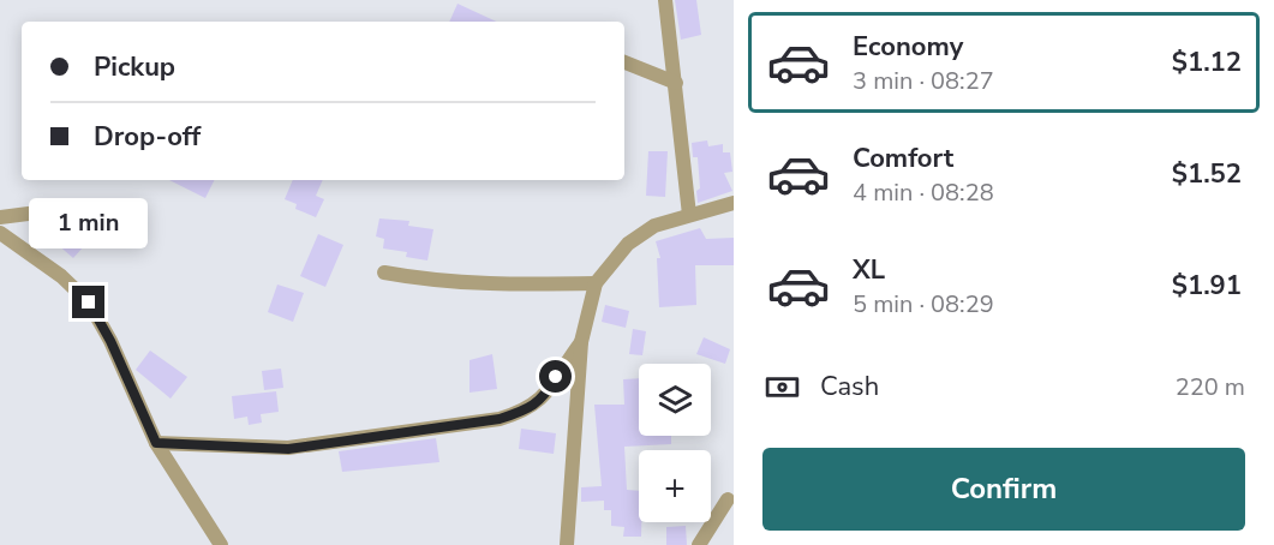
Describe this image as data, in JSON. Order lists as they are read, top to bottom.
{
  "page": {
    "list": [
      {
        "name": "Economy",
        "note": "3 min · 08:27",
        "value": "$1.12"
      },
      {
        "name": "Comfort",
        "note": "4 min · 08:28",
        "value": "$1.52"
      },
      {
        "name": "XL",
        "note": "5 min · 08:29",
        "value": "$1.91"
      }
    ],
    "banner": ["Pickup", "Drop-off"],
    "bubble": "1 min",
    "pay": ["Cash", "220 m"],
    "map_buttons": "+",
    "buttons": "Confirm"
  }
}
